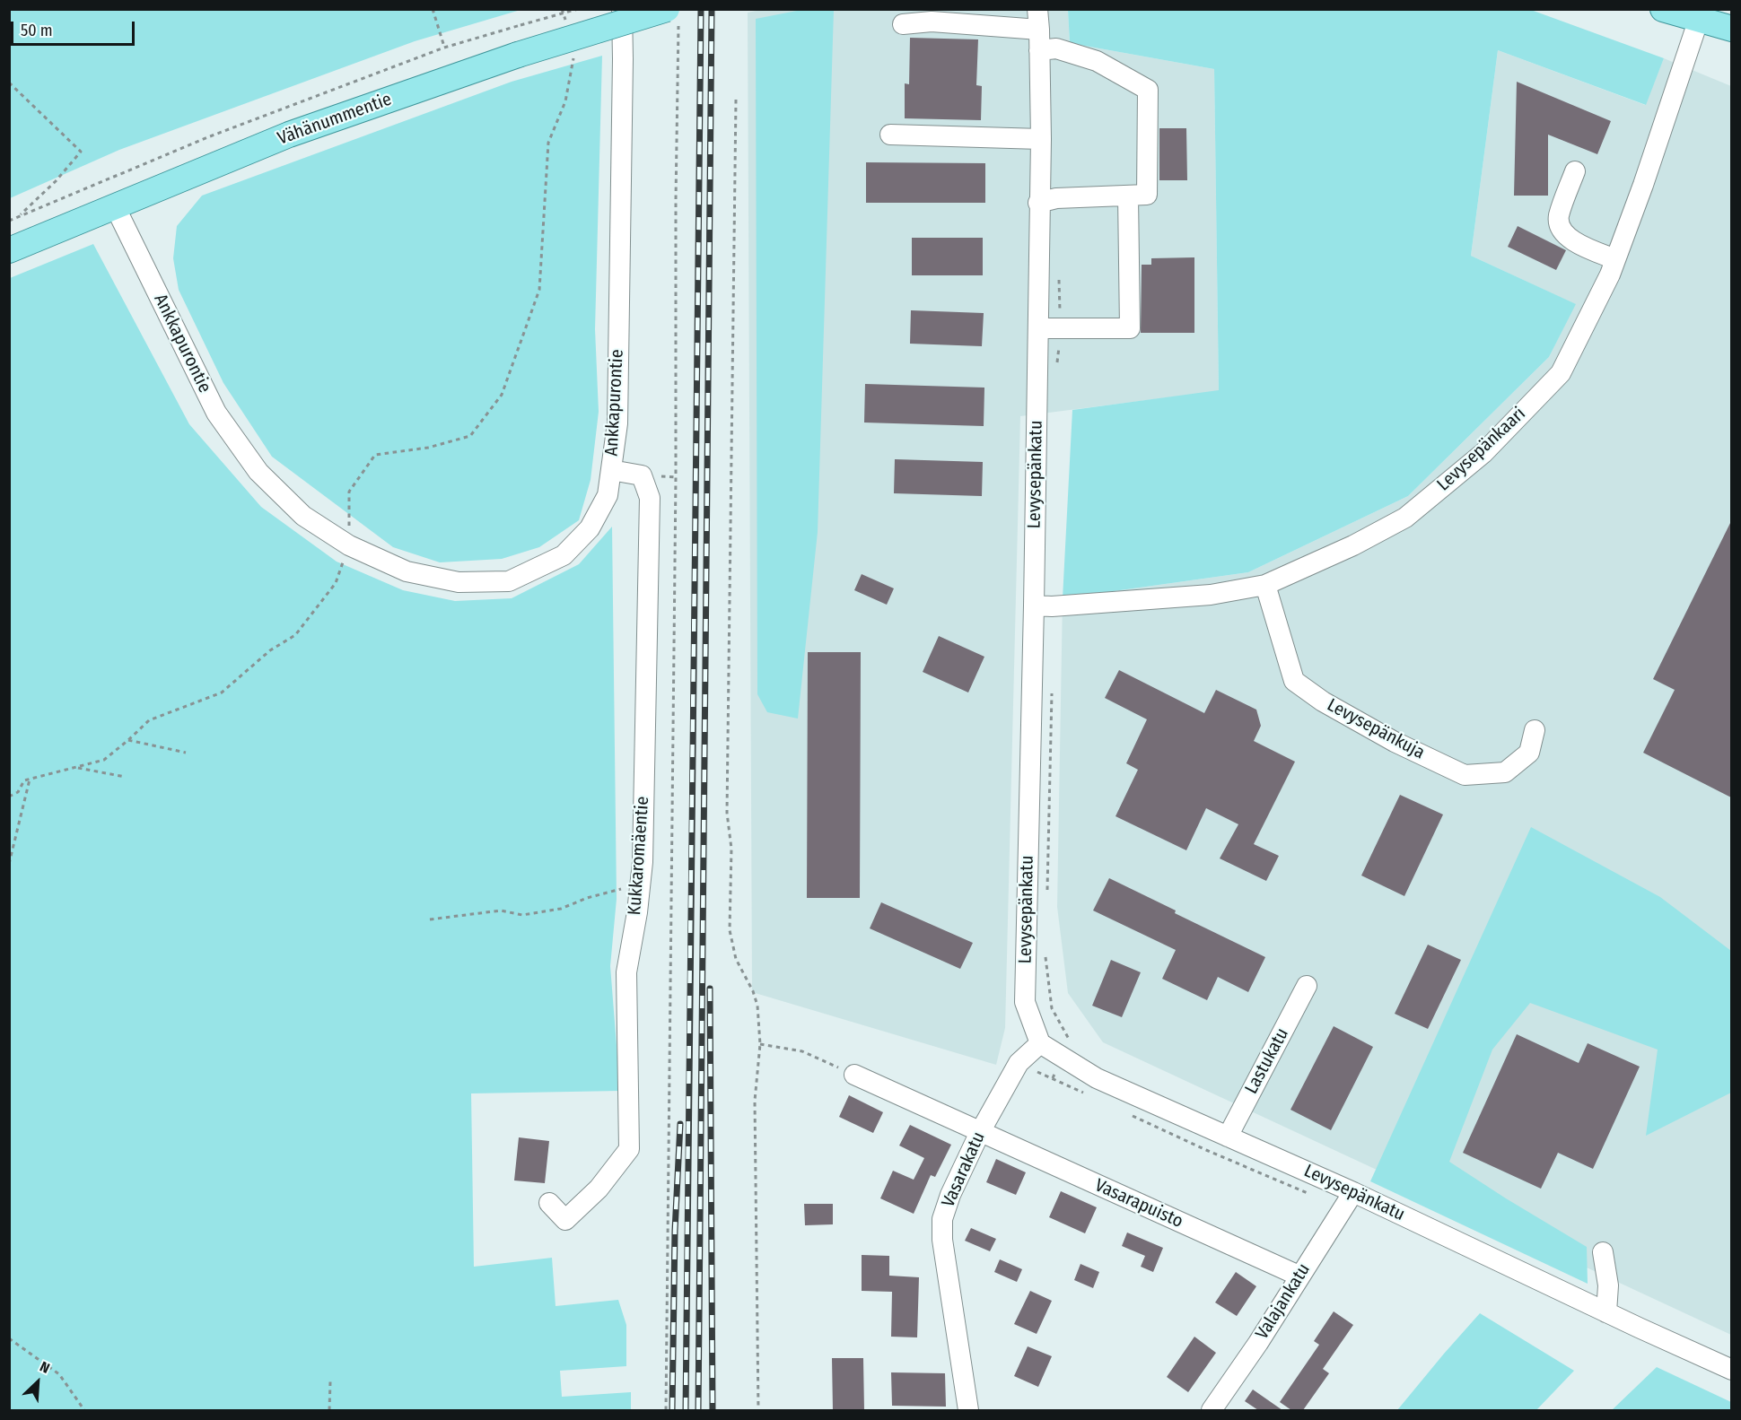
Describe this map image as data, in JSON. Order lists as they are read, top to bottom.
{
  "streets": {
    "main road": ["Vähänummentie"],
    "street": [
      "Ankkapurontie",
      "Levysepänkaari",
      "Levysepänkatu",
      "Levysepänkuja",
      "Kukkaromäentie",
      "Lastukatu",
      "Vasarakatu",
      "Vasarapuisto",
      "Valajankatu"
    ]
  },
  "crossings": [
    ["Vähänummentie", "Ankkapurontie"],
    ["Ankkapurontie", "Kukkaromäentie"],
    ["Levysepänkaari", "Levysepänkatu"],
    ["Levysepänkaari", "Levysepänkuja"],
    ["Levysepänkatu", "Lastukatu"],
    ["Levysepänkatu", "Vasarakatu"],
    ["Levysepänkatu", "Valajankatu"],
    ["Vasarakatu", "Vasarapuisto"],
    ["Vasarapuisto", "Valajankatu"]
  ],
  "scale_bar": "50 m",
  "north": "top right"
}
